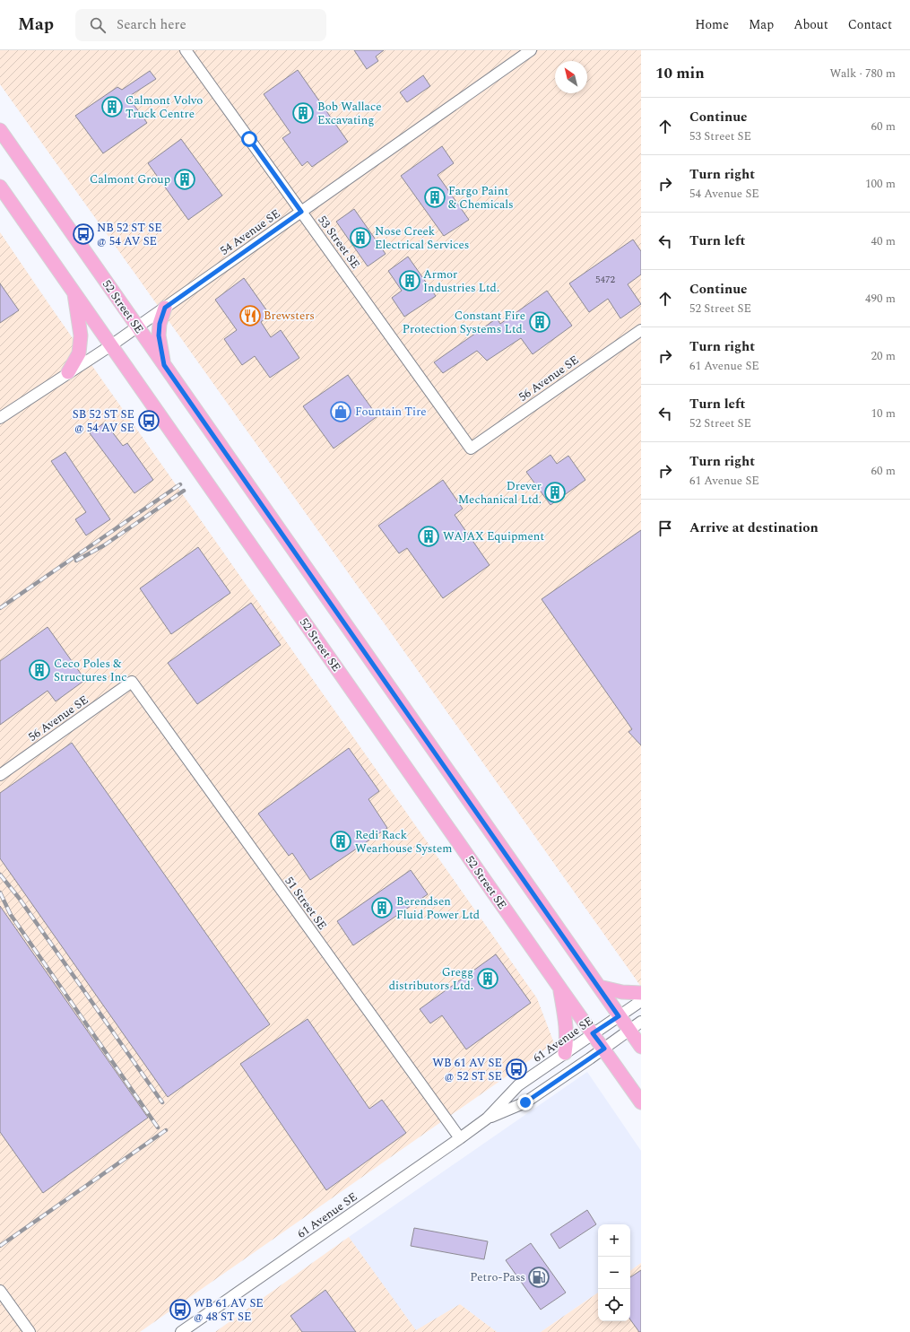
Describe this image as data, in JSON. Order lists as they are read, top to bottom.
{
  "streets": {
    "main road": ["52 Street SE"],
    "street": [
      "54 Avenue SE",
      "53 Street SE",
      "56 Avenue SE",
      "51 Street SE",
      "61 Avenue SE"
    ]
  },
  "crossings": [
    ["54 Avenue SE", "53 Street SE"],
    ["54 Avenue SE", "52 Street SE"],
    ["53 Street SE", "56 Avenue SE"],
    ["52 Street SE", "61 Avenue SE"],
    ["56 Avenue SE", "51 Street SE"],
    ["51 Street SE", "61 Avenue SE"]
  ],
  "places": {
    "building": [
      "Calmont Volvo Truck Centre",
      "Bob Wallace Excavating",
      "Calmont Group",
      "Fargo Paint & Chemicals",
      "Nose Creek Electrical Services",
      "Armor Industries Ltd.",
      "Constant Fire Protection Systems Ltd.",
      "Drever Mechanical Ltd.",
      "WAJAX Equipment",
      "Ceco Poles & Structures Inc",
      "Redi Rack Wearhouse System",
      "Berendsen Fluid Power Ltd",
      "Gregg distributors Ltd."
    ],
    "bus stop": [
      "NB 52 ST SE @ 54 AV SE",
      "SB 52 ST SE @ 54 AV SE",
      "WB 61 AV SE @ 52 ST SE",
      "WB 61 AV SE @ 48 ST SE"
    ],
    "restaurant": ["Brewsters"],
    "shop": ["Fountain Tire"],
    "fuel station": ["Petro-Pass"]
  },
  "house_numbers": ["5472"],
  "north": "top left",
  "page": {
    "header": "Map",
    "search": "Search here",
    "nav": [
      "Home",
      "Map",
      "About",
      "Contact"
    ],
    "heading": ["10 min", "Walk · 780 m"],
    "list": [
      ["Continue", "53 Street SE", "60 m"],
      ["Turn right", "54 Avenue SE", "100 m"],
      ["Turn left", "40 m"],
      ["Continue", "52 Street SE", "490 m"],
      ["Turn right", "61 Avenue SE", "20 m"],
      ["Turn left", "52 Street SE", "10 m"],
      ["Turn right", "61 Avenue SE", "60 m"],
      "Arrive at destination"
    ],
    "map_buttons": ["+", "−"]
  }
}
